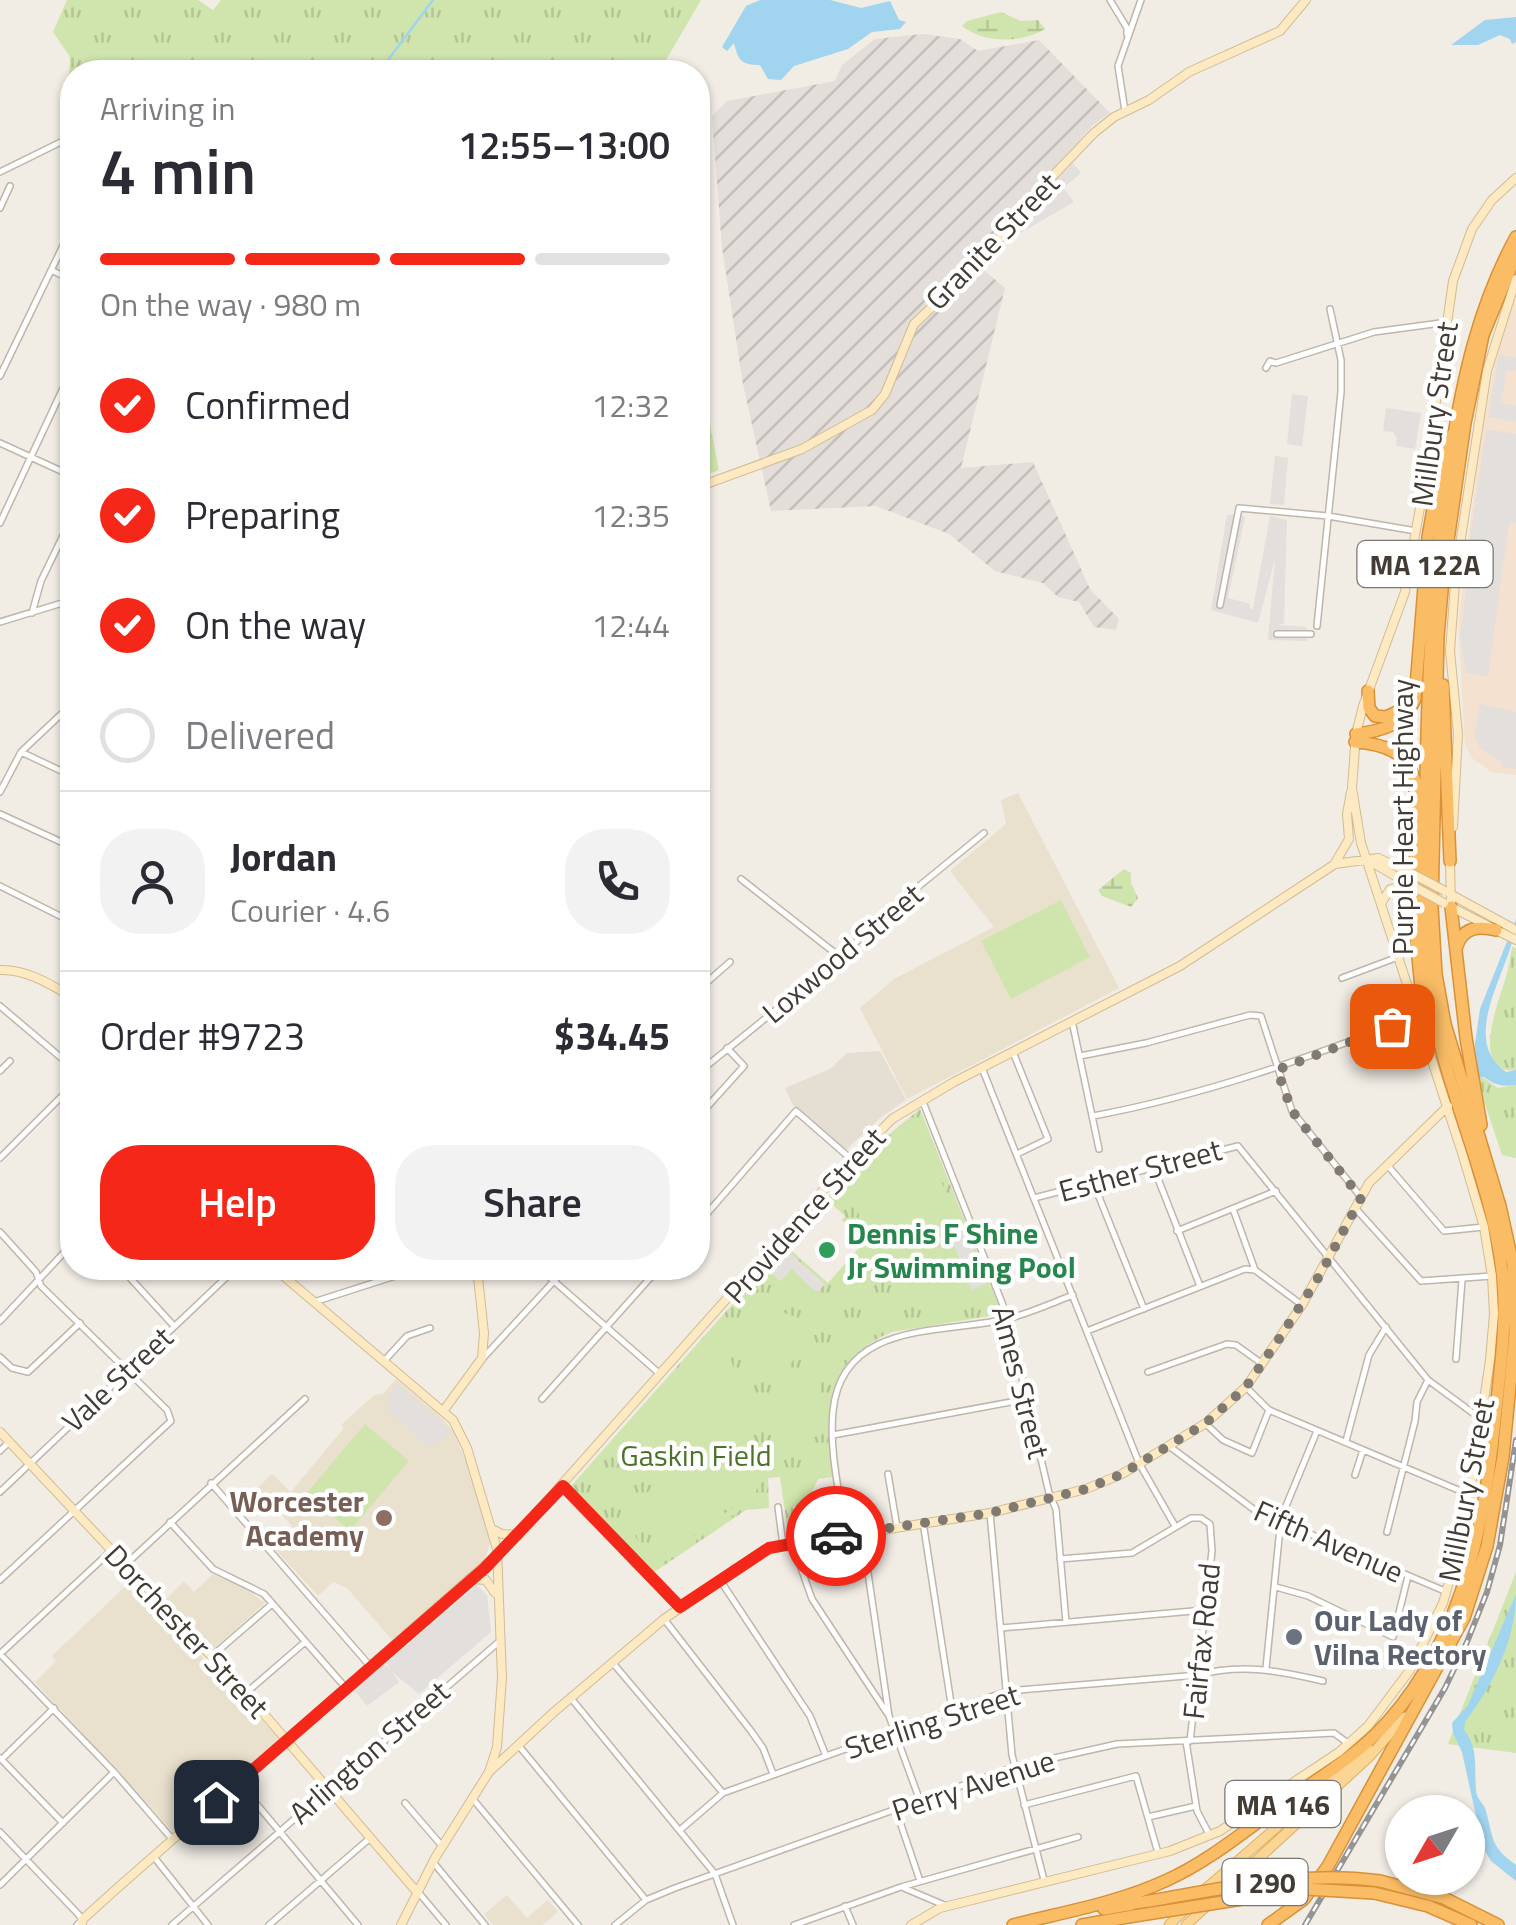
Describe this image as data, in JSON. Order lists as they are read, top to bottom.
{
  "streets": {
    "highway": [
      "MA 122A",
      "Purple Heart Highway",
      "MA 146",
      "I 290"
    ],
    "street": [
      "Granite Street",
      "Millbury Street",
      "Loxwood Street",
      "Esther Street",
      "Providence Street",
      "Vale Street",
      "Ames Street",
      "Fifth Avenue",
      "Dorchester Street",
      "Fairfax Road",
      "Sterling Street",
      "Arlington Street",
      "Perry Avenue"
    ]
  },
  "crossings": [
    ["Millbury Street", "Purple Heart Highway"],
    ["Millbury Street", "Esther Street"],
    ["Millbury Street", "Providence Street"],
    ["Millbury Street", "Fifth Avenue"],
    ["Millbury Street", "Fairfax Road"],
    ["Millbury Street", "Perry Avenue"],
    ["MA 122A", "Purple Heart Highway"],
    ["Purple Heart Highway", "I 290"],
    ["Providence Street", "Ames Street"],
    ["Providence Street", "Dorchester Street"],
    ["Vale Street", "Dorchester Street"],
    ["Ames Street", "Fairfax Road"],
    ["Dorchester Street", "Arlington Street"],
    ["Fairfax Road", "Sterling Street"],
    ["Fairfax Road", "Perry Avenue"]
  ],
  "parks": ["Gaskin Field"],
  "places": ["Dennis F Shine Jr Swimming Pool", "Worcester Academy", "Our Lady of Vilna Rectory"],
  "north": "bottom left",
  "page": {
    "heading": ["4 min", "Arriving in", "12:55–13:00"],
    "panel": [
      "Jordan",
      "Courier · 4.6",
      "Order #9723",
      "$34.45"
    ],
    "bar": "On the way · 980 m",
    "list": [
      ["Confirmed", "12:32"],
      ["Preparing", "12:35"],
      ["On the way", "12:44"],
      "Delivered"
    ],
    "buttons": ["Help", "Share"]
  }
}
